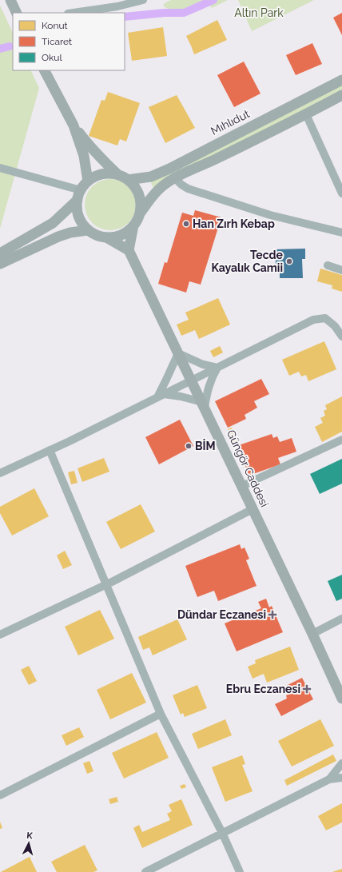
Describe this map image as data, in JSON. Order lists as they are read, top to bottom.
{
  "streets": {
    "main road": ["Mıhlıdut", "Güngör Caddesi"]
  },
  "parks": ["Altın Park"],
  "places": {
    "other": ["Han Zırh Kebap", "Tecde Kayalık Camii", "BİM"],
    "health": ["Dündar Eczanesi", "Ebru Eczanesi"]
  },
  "legend": ["Konut", "Ticaret", "Okul"],
  "north": "top"
}
